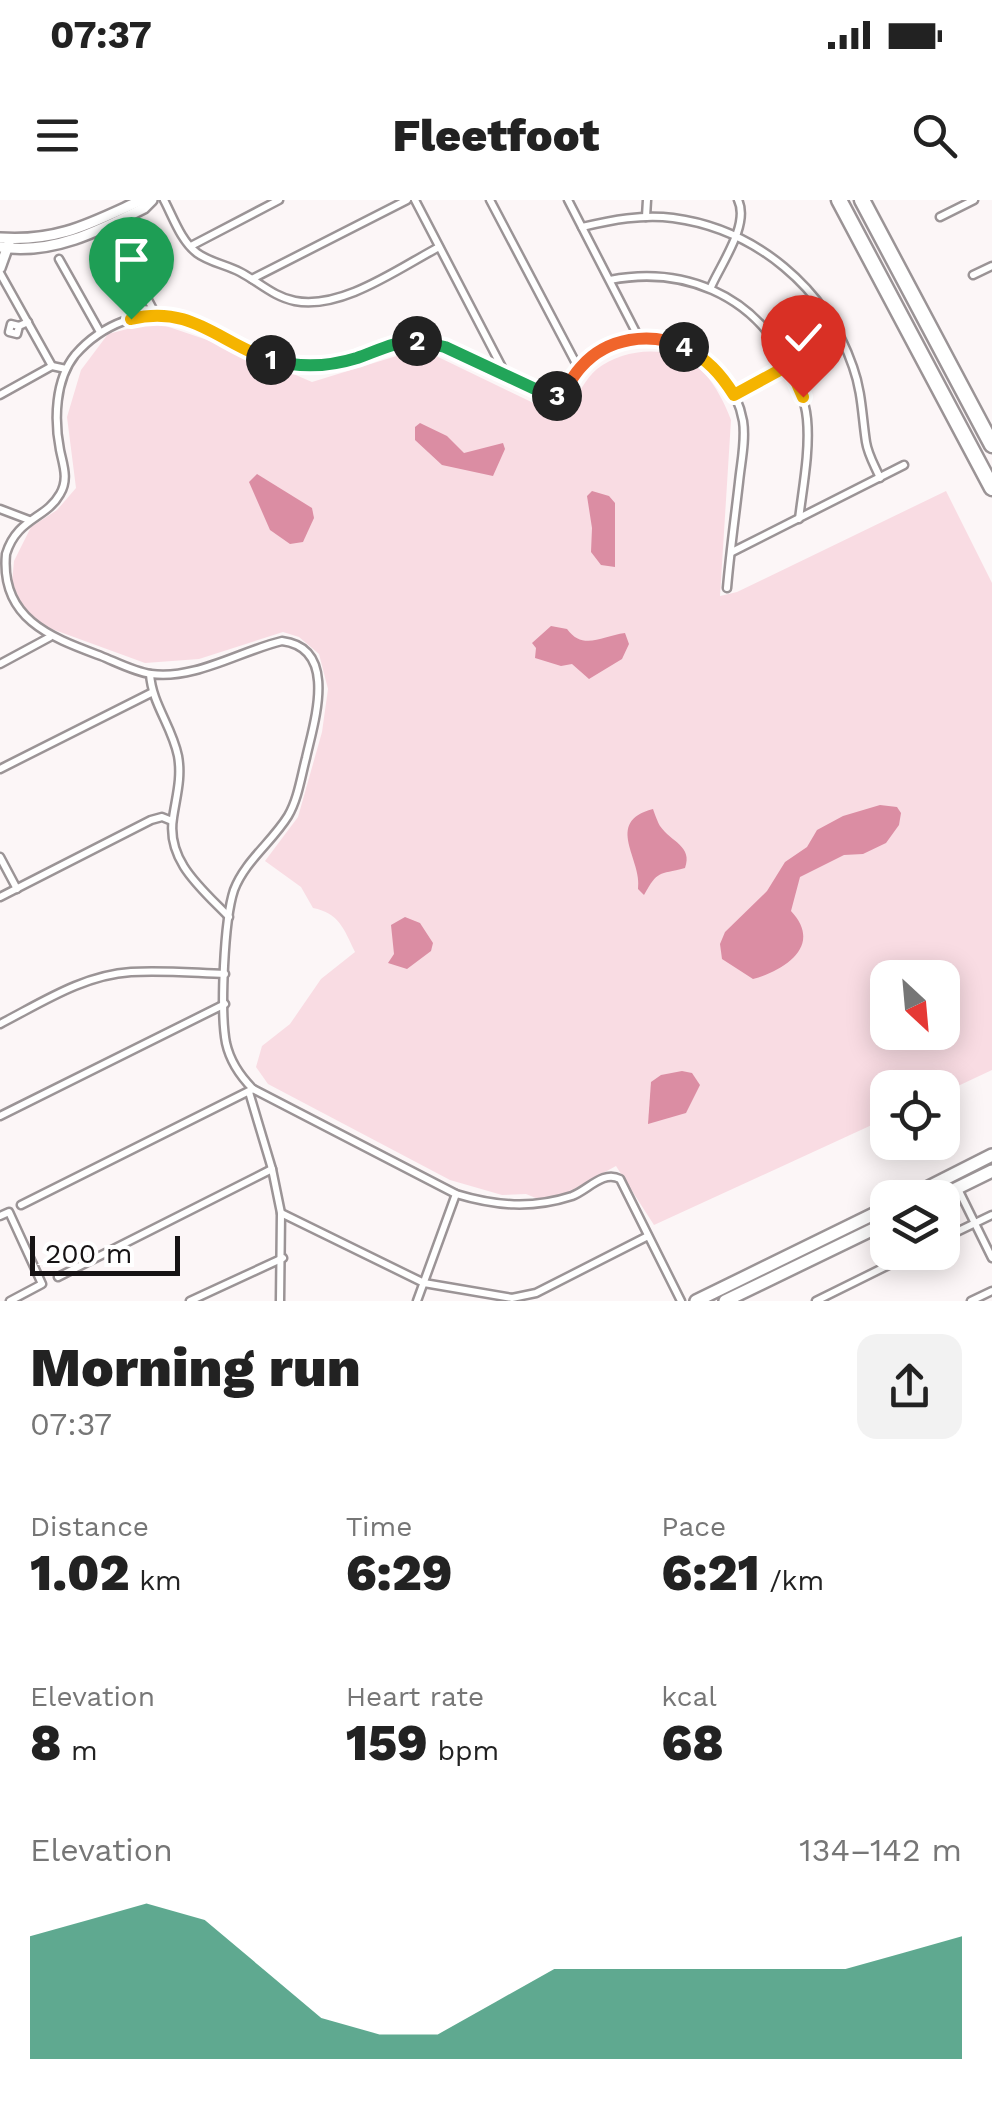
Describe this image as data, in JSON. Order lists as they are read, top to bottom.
{
  "scale_bar": "200 m",
  "north": "bottom right",
  "page": {
    "status": "07:37",
    "header": "Fleetfoot",
    "pins": [
      "2",
      "4",
      "1",
      "3"
    ],
    "scale": "200 m",
    "heading": ["Morning run", "07:37"],
    "stats": [
      ["Distance", "1.02 km"],
      ["Time", "6:29"],
      ["Pace", "6:21 /km"],
      ["Elevation", "8 m"],
      ["Heart rate", "159 bpm"],
      ["kcal", "68"]
    ],
    "chart": ["Elevation", "134–142 m"]
  }
}
